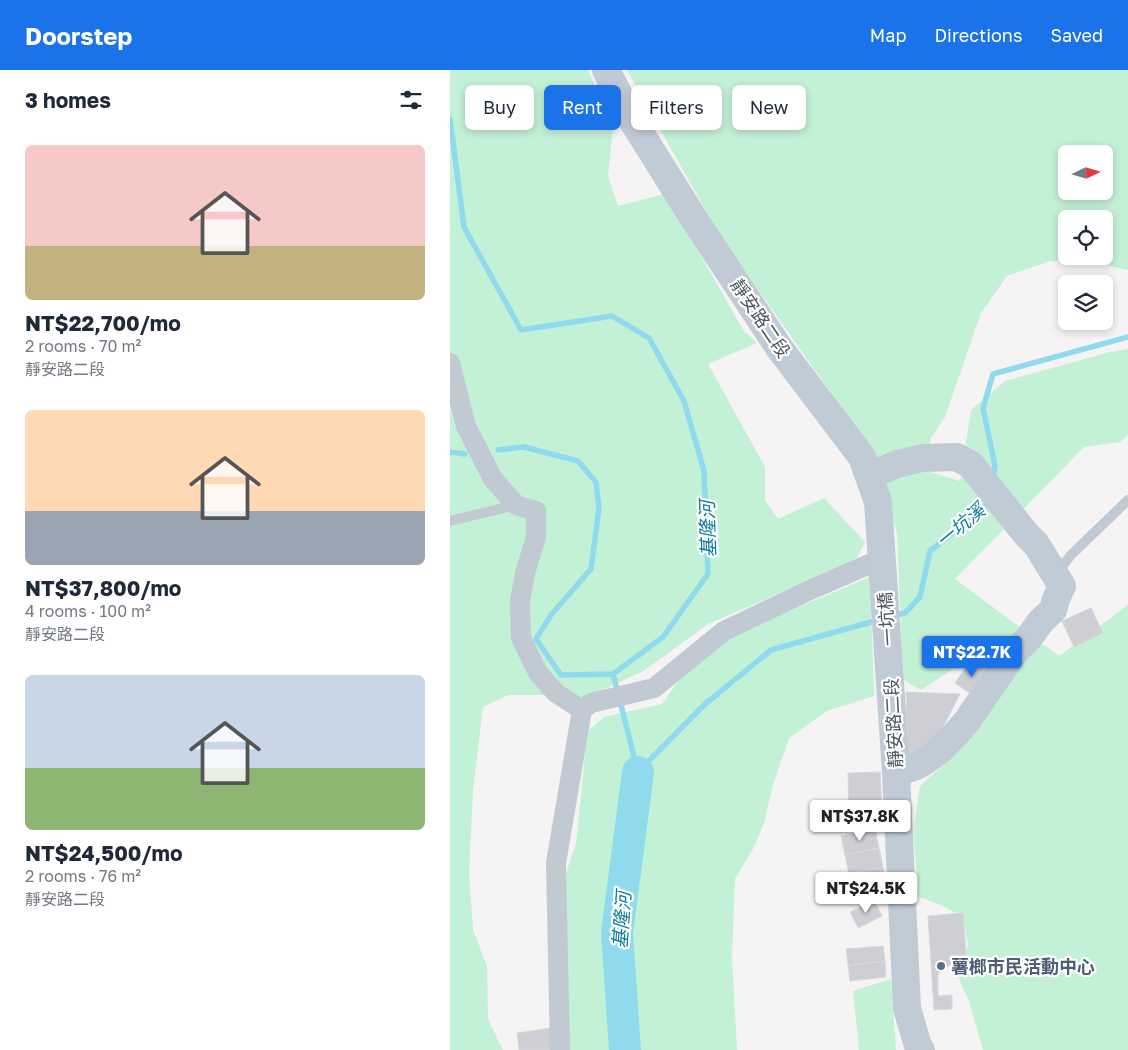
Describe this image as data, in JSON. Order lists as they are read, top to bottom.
{
  "streets": {
    "main road": ["靜安路二段", "一坑橋"]
  },
  "crossings": [
    ["靜安路二段", "一坑橋"]
  ],
  "water": ["一坑溪", "基隆河"],
  "places": ["薯榔市民活動中心"],
  "north": "right",
  "page": {
    "header": "Doorstep",
    "nav": ["Map", "Directions", "Saved"],
    "heading": "3 homes",
    "chip": [
      "Buy",
      "Rent",
      "Filters",
      "New"
    ],
    "list": [
      {
        "name": "NT$22,700/mo",
        "note": "2 rooms · 70 m² · 靜安路二段"
      },
      {
        "name": "NT$37,800/mo",
        "note": "4 rooms · 100 m² · 靜安路二段"
      },
      {
        "name": "NT$24,500/mo",
        "note": "2 rooms · 76 m² · 靜安路二段"
      }
    ],
    "price": ["NT$22.7K", "NT$37.8K", "NT$24.5K"]
  }
}
